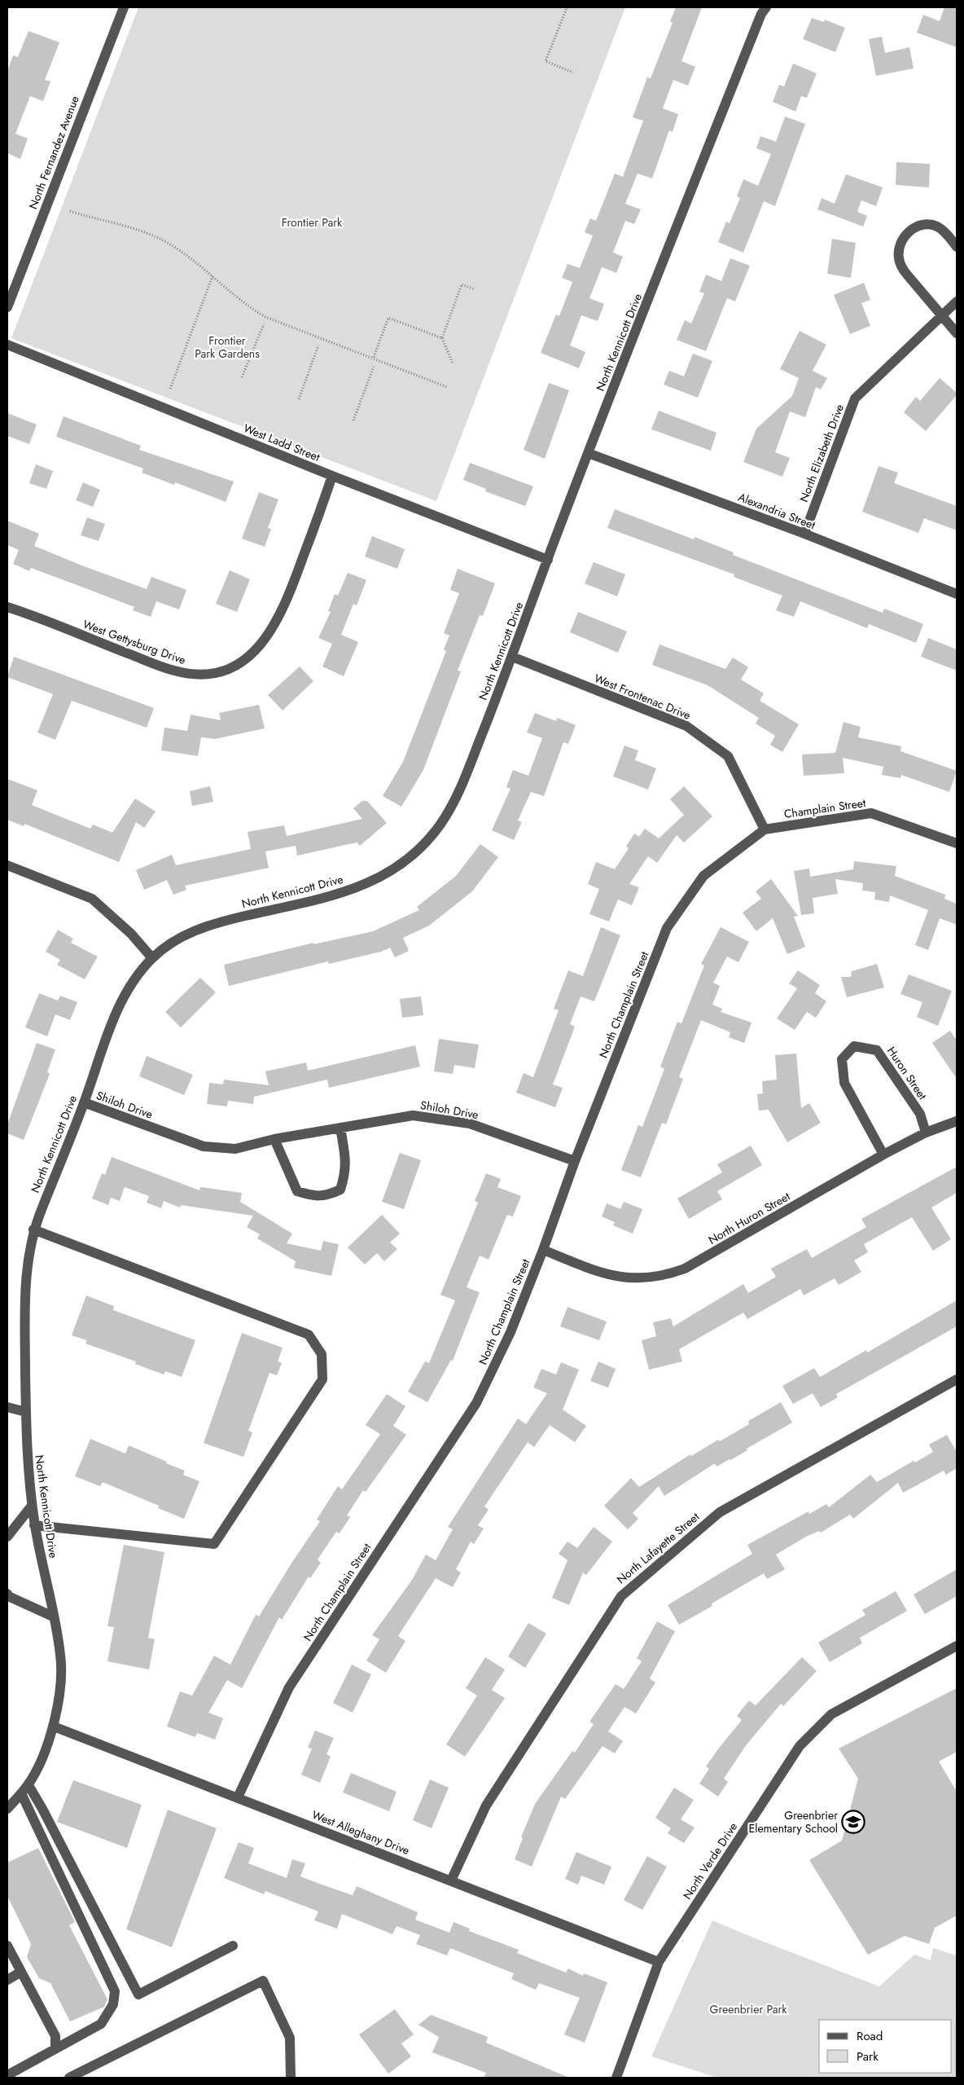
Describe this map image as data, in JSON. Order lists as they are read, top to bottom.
{
  "streets": {
    "street": [
      "North Fernandez Avenue",
      "North Kennicott Drive",
      "West Ladd Street",
      "North Elizabeth Drive",
      "Alexandria Street",
      "West Gettysburg Drive",
      "West Frontenac Drive",
      "Champlain Street",
      "North Champlain Street",
      "Huron Street",
      "Shiloh Drive",
      "North Huron Street",
      "North Lafayette Street",
      "West Alleghany Drive",
      "North Verde Drive"
    ]
  },
  "crossings": [
    ["North Kennicott Drive", "West Ladd Street"],
    ["North Kennicott Drive", "Alexandria Street"],
    ["North Kennicott Drive", "West Frontenac Drive"],
    ["North Kennicott Drive", "Shiloh Drive"],
    ["North Kennicott Drive", "West Alleghany Drive"],
    ["West Ladd Street", "West Gettysburg Drive"],
    ["North Elizabeth Drive", "Alexandria Street"],
    ["West Frontenac Drive", "Champlain Street"],
    ["West Frontenac Drive", "North Champlain Street"],
    ["Champlain Street", "North Champlain Street"],
    ["North Champlain Street", "Shiloh Drive"],
    ["North Champlain Street", "North Huron Street"],
    ["North Champlain Street", "West Alleghany Drive"],
    ["Huron Street", "North Huron Street"],
    ["North Lafayette Street", "West Alleghany Drive"],
    ["West Alleghany Drive", "North Verde Drive"]
  ],
  "parks": ["Frontier Park", "Frontier Park Gardens", "Greenbrier Park"],
  "places": {
    "school or university": ["Greenbrier Elementary School"]
  },
  "legend": ["Road", "Park"]
}
